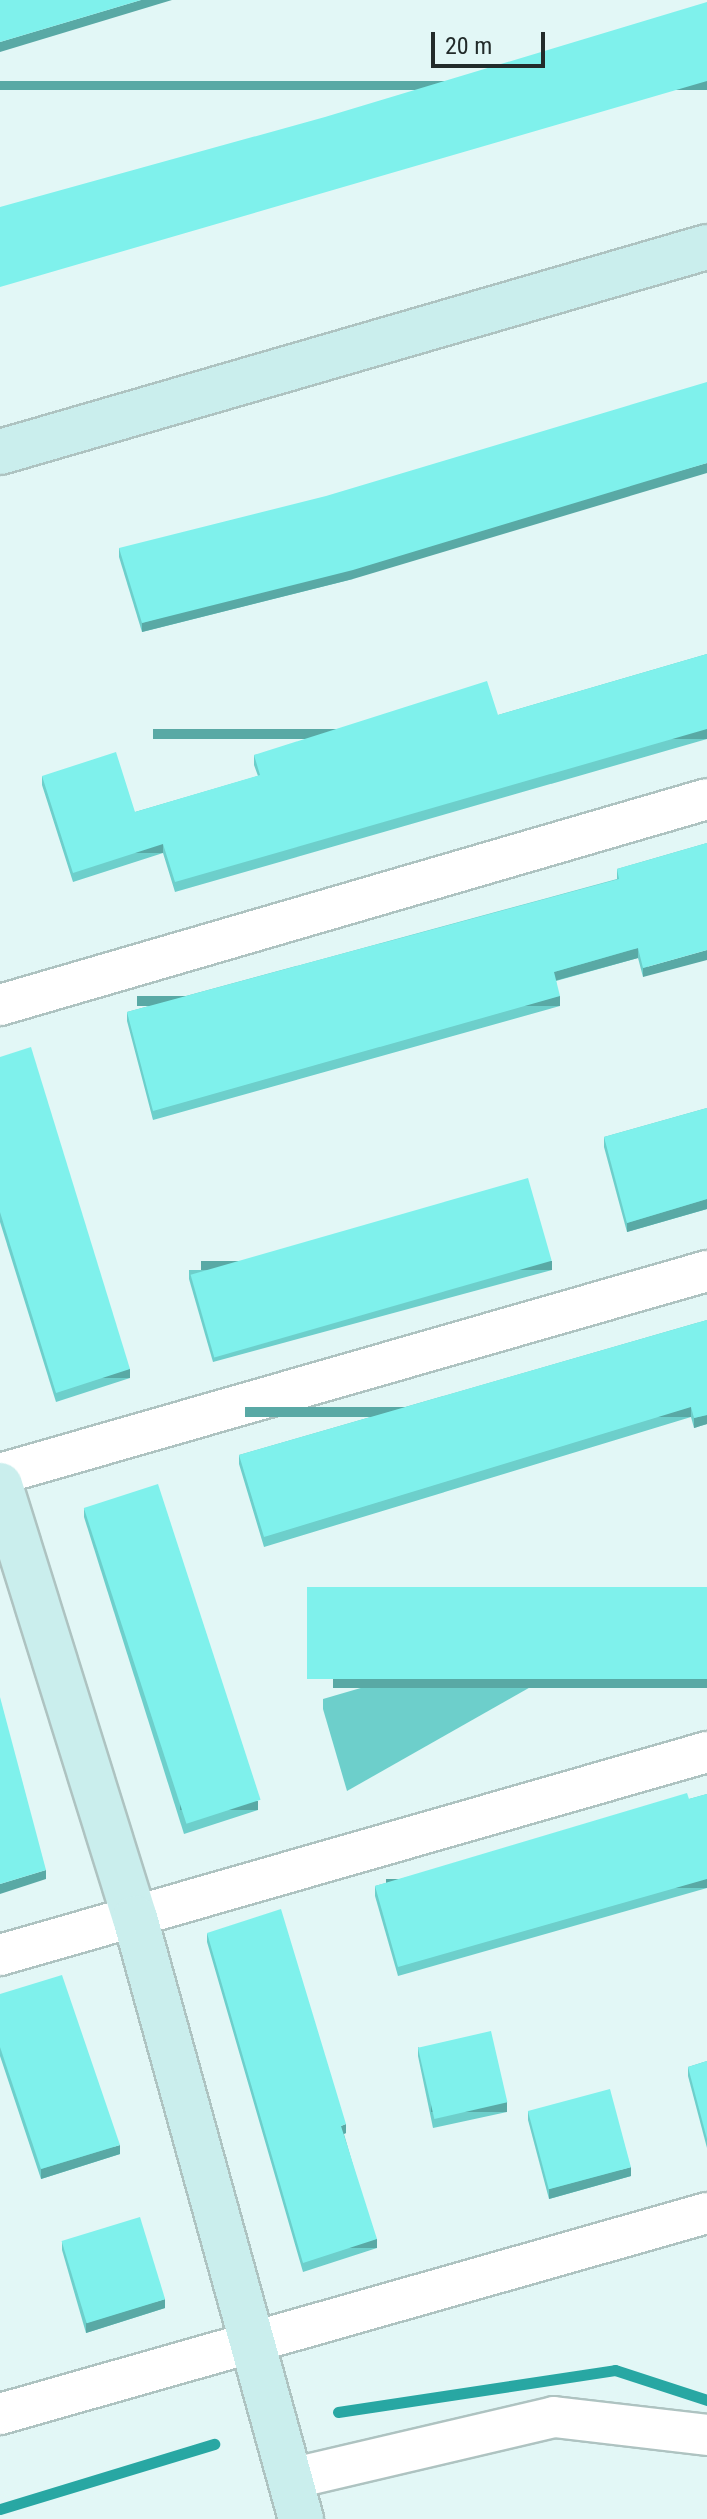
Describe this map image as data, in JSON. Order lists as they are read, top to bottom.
{
  "scale_bar": "20 m"
}
